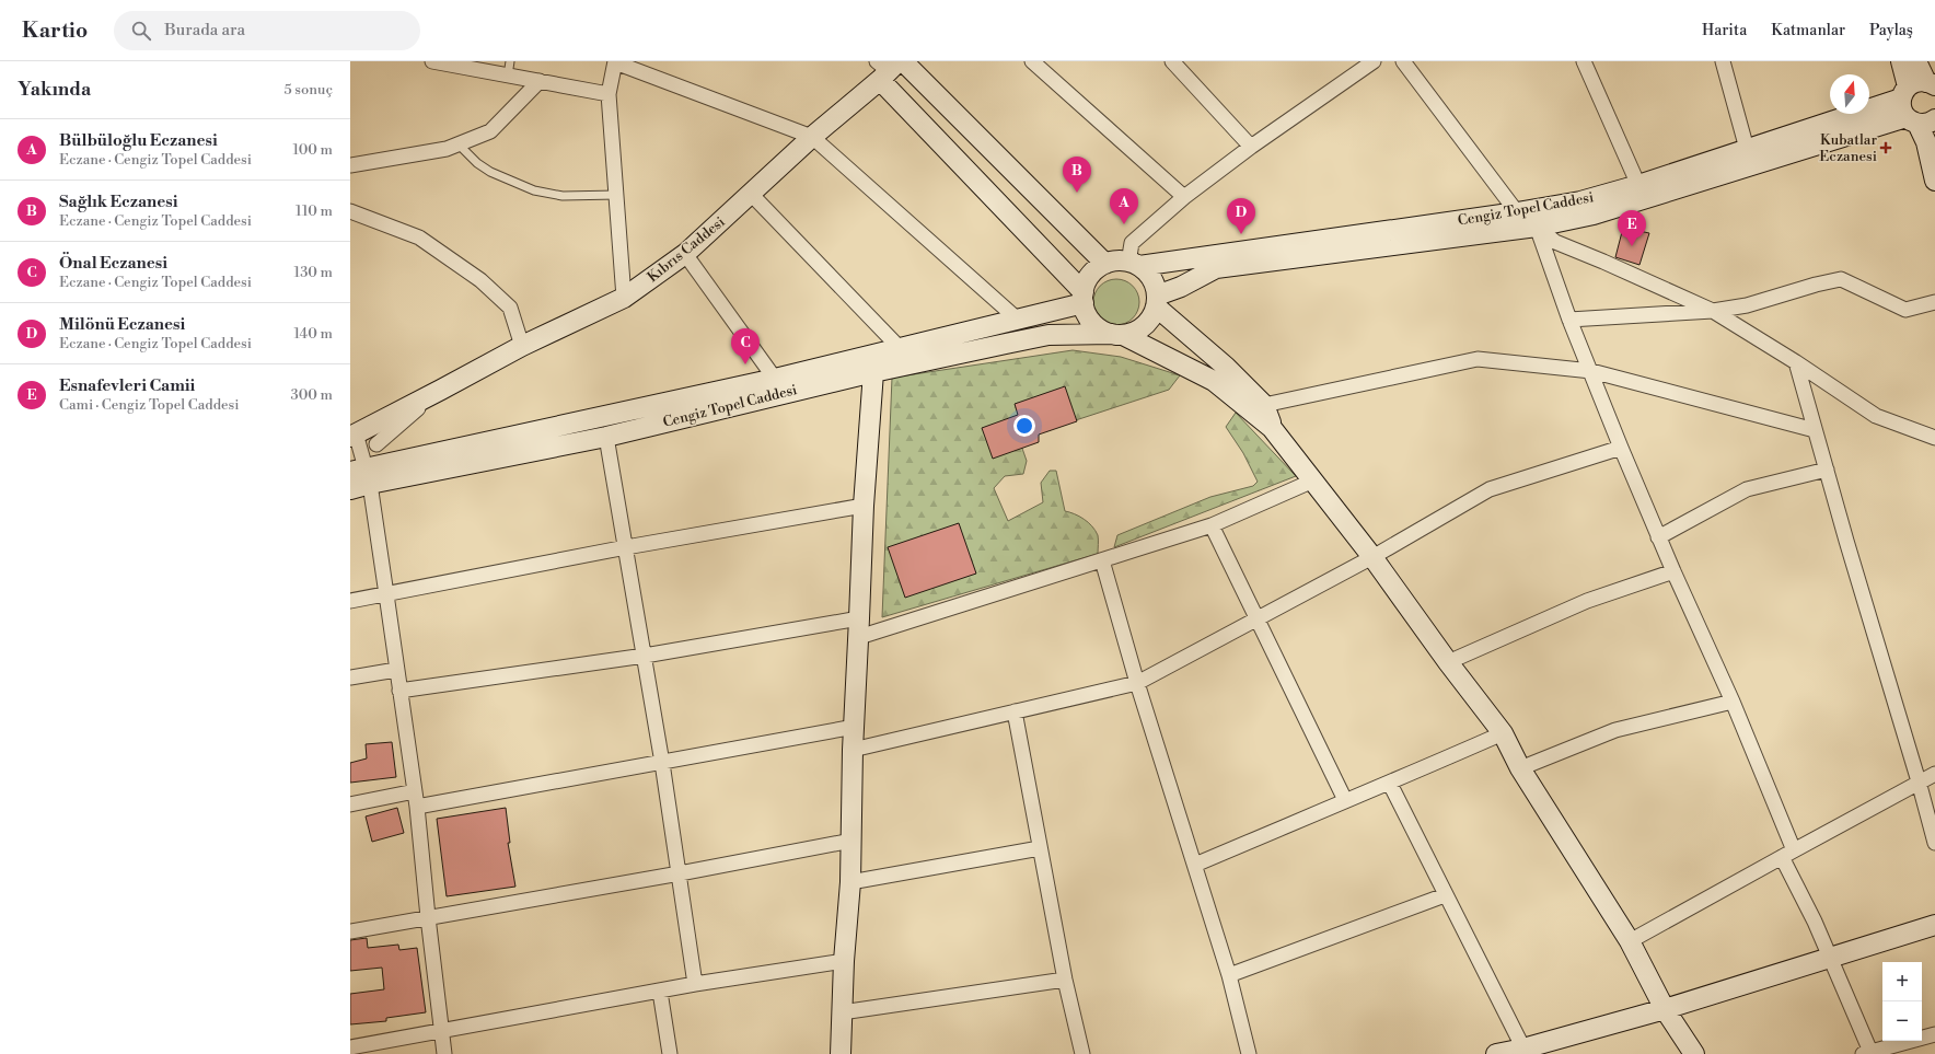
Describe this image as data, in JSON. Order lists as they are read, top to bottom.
{
  "streets": {
    "street": ["Cengiz Topel Caddesi", "Kıbrıs Caddesi"]
  },
  "places": {
    "health": ["Kubatlar Eczanesi"]
  },
  "north": "top",
  "page": {
    "header": "Kartio",
    "search": "Burada ara",
    "nav": ["Harita", "Katmanlar", "Paylaş"],
    "heading": ["Yakında", "5 sonuç"],
    "list": [
      {
        "mark": "A",
        "name": "Bülbüloğlu Eczanesi",
        "note": "Eczane · Cengiz Topel Caddesi",
        "value": "100 m"
      },
      {
        "mark": "B",
        "name": "Sağlık Eczanesi",
        "note": "Eczane · Cengiz Topel Caddesi",
        "value": "110 m"
      },
      {
        "mark": "C",
        "name": "Önal Eczanesi",
        "note": "Eczane · Cengiz Topel Caddesi",
        "value": "130 m"
      },
      {
        "mark": "D",
        "name": "Milönü Eczanesi",
        "note": "Eczane · Cengiz Topel Caddesi",
        "value": "140 m"
      },
      {
        "mark": "E",
        "name": "Esnafevleri Camii",
        "note": "Cami · Cengiz Topel Caddesi",
        "value": "300 m"
      }
    ],
    "pins": [
      "B",
      "A",
      "D",
      "E",
      "C"
    ],
    "map_buttons": ["+", "−"]
  }
}
